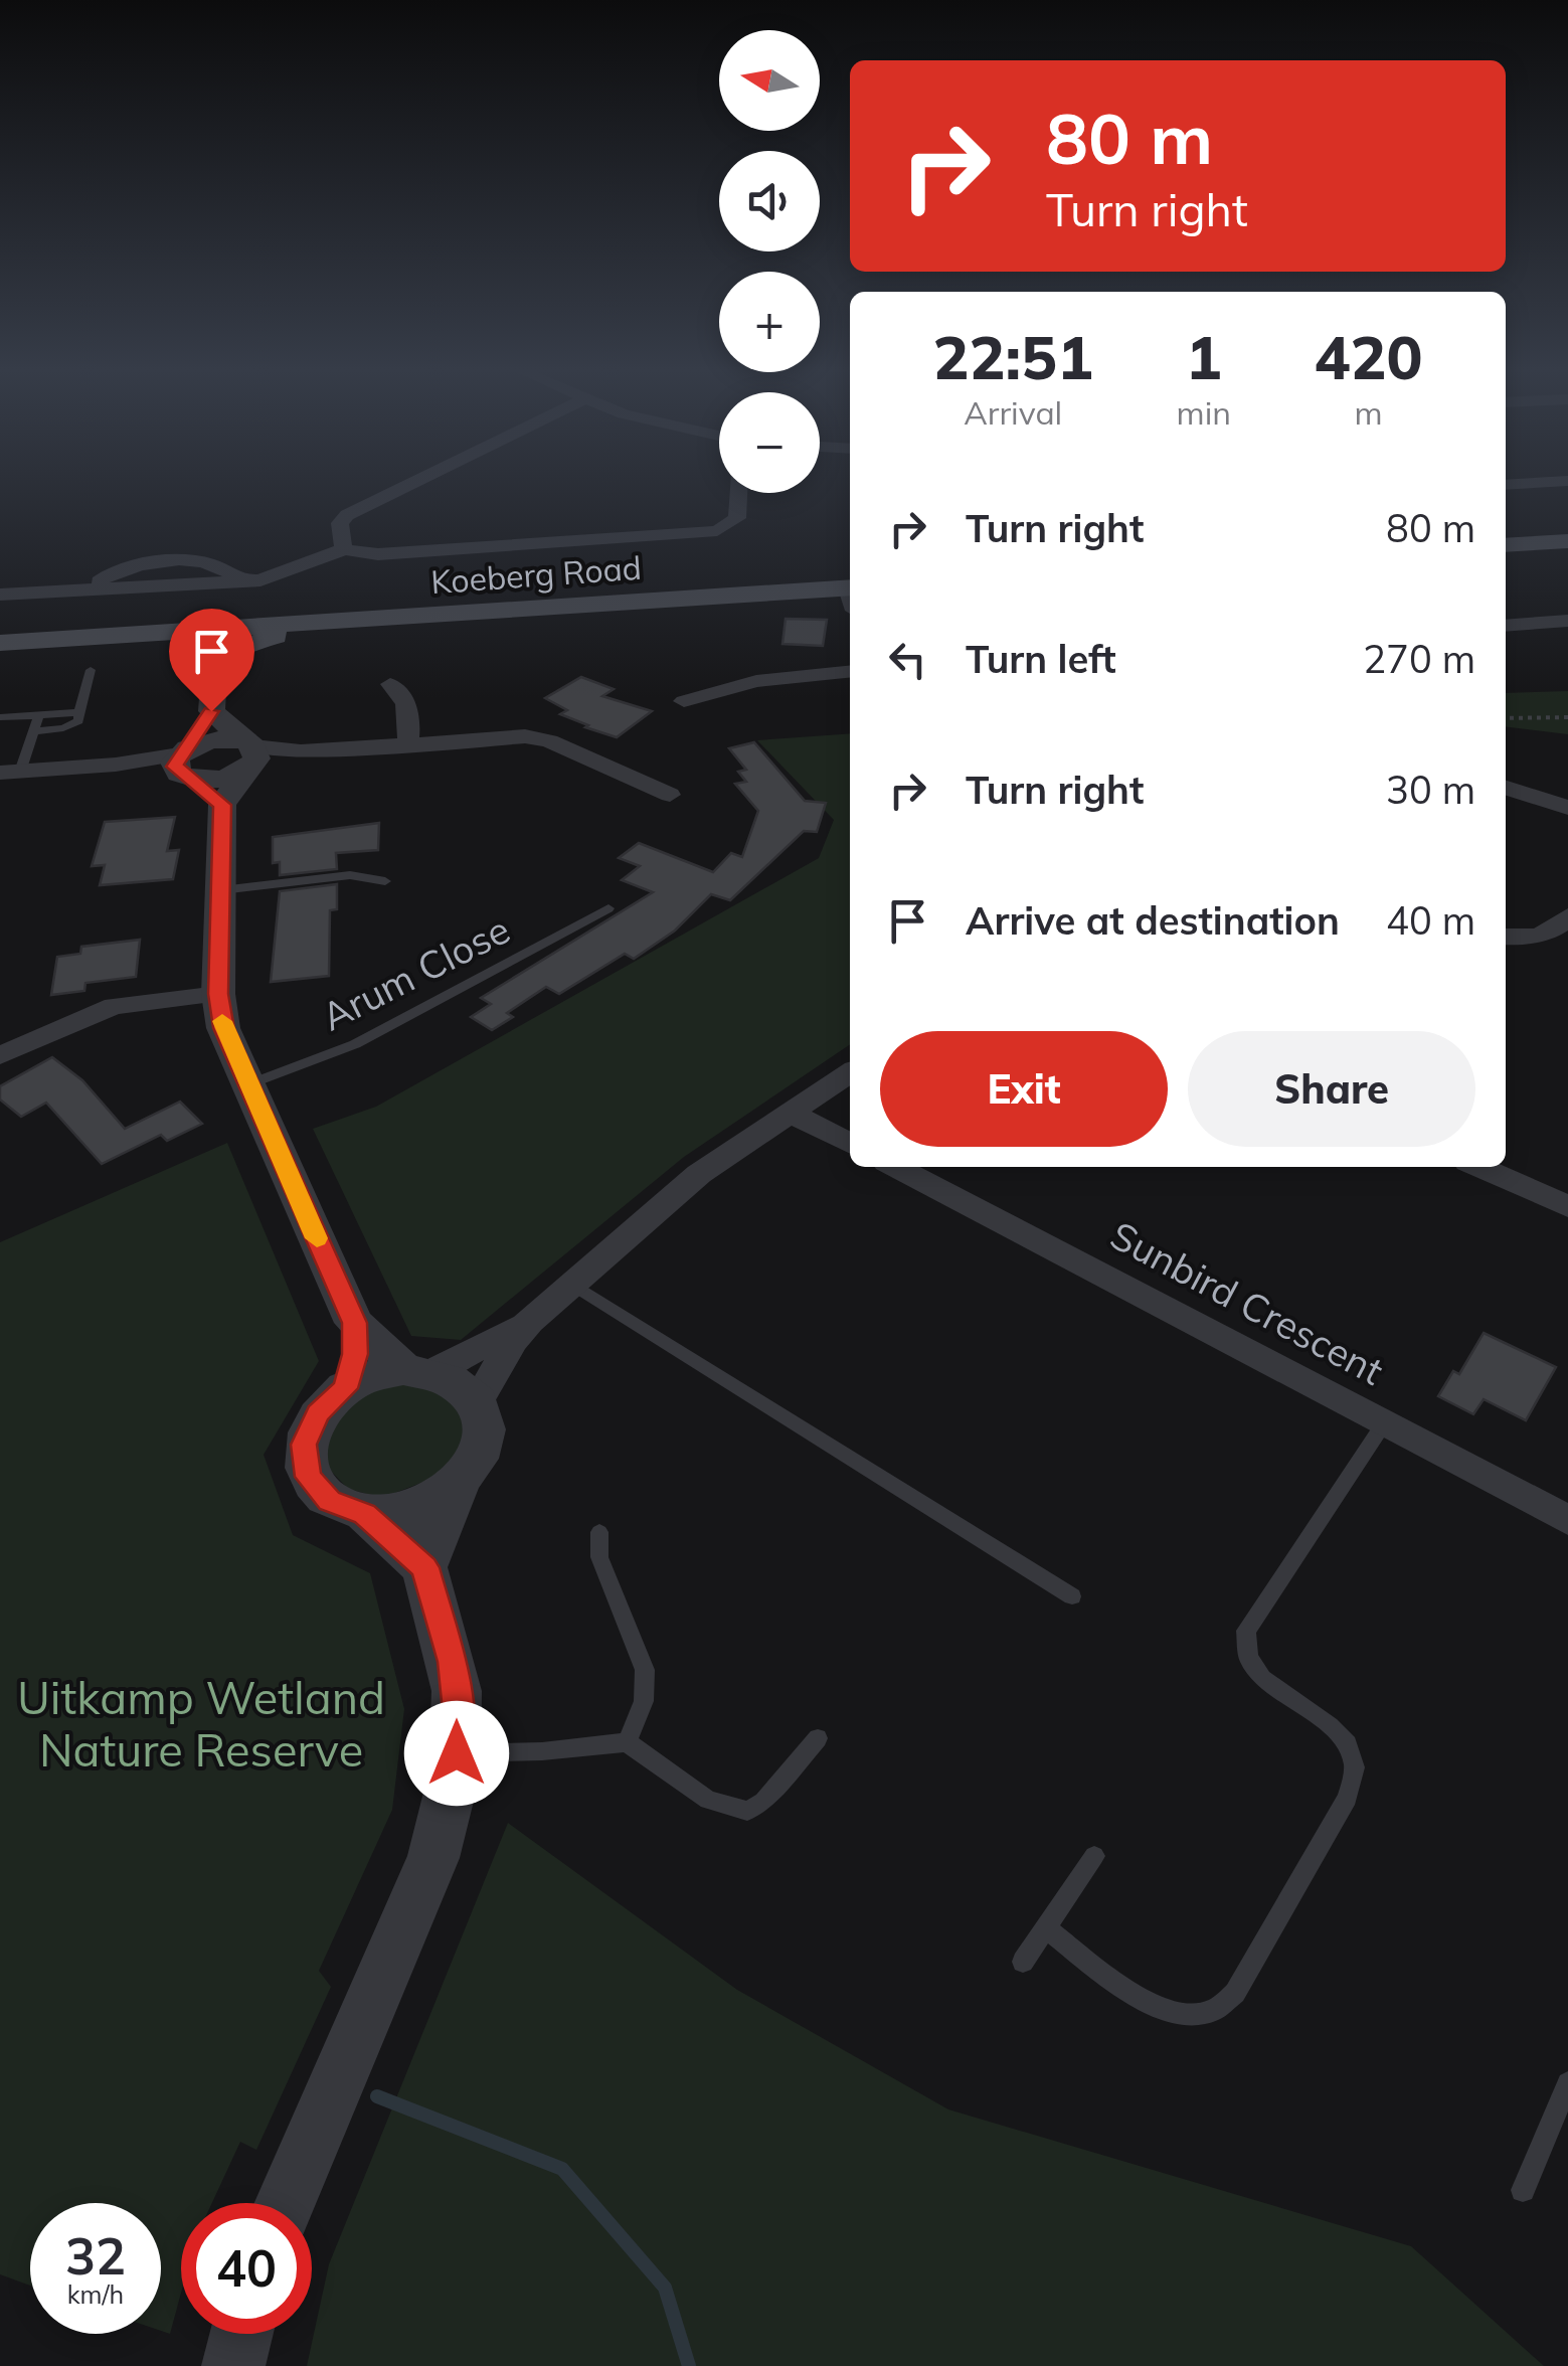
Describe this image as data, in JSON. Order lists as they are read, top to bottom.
{
  "streets": {
    "main road": ["Koeberg Road"],
    "street": ["Sunbird Crescent"],
    "lane": ["Arum Close"]
  },
  "parks": ["Uitkamp Wetland Nature Reserve"],
  "north": "left",
  "page": {
    "map_buttons": ["+", "−"],
    "turn": ["80 m", "Turn right"],
    "eta": [
      "22:51",
      "Arrival",
      "1",
      "min",
      "420",
      "m"
    ],
    "list": [
      {
        "name": "Turn right",
        "value": "80 m"
      },
      {
        "name": "Turn left",
        "value": "270 m"
      },
      {
        "name": "Turn right",
        "value": "30 m"
      },
      {
        "name": "Arrive at destination",
        "value": "40 m"
      }
    ],
    "buttons": ["Exit", "Share"],
    "speed": "32 km/h",
    "limit": "40"
  }
}
